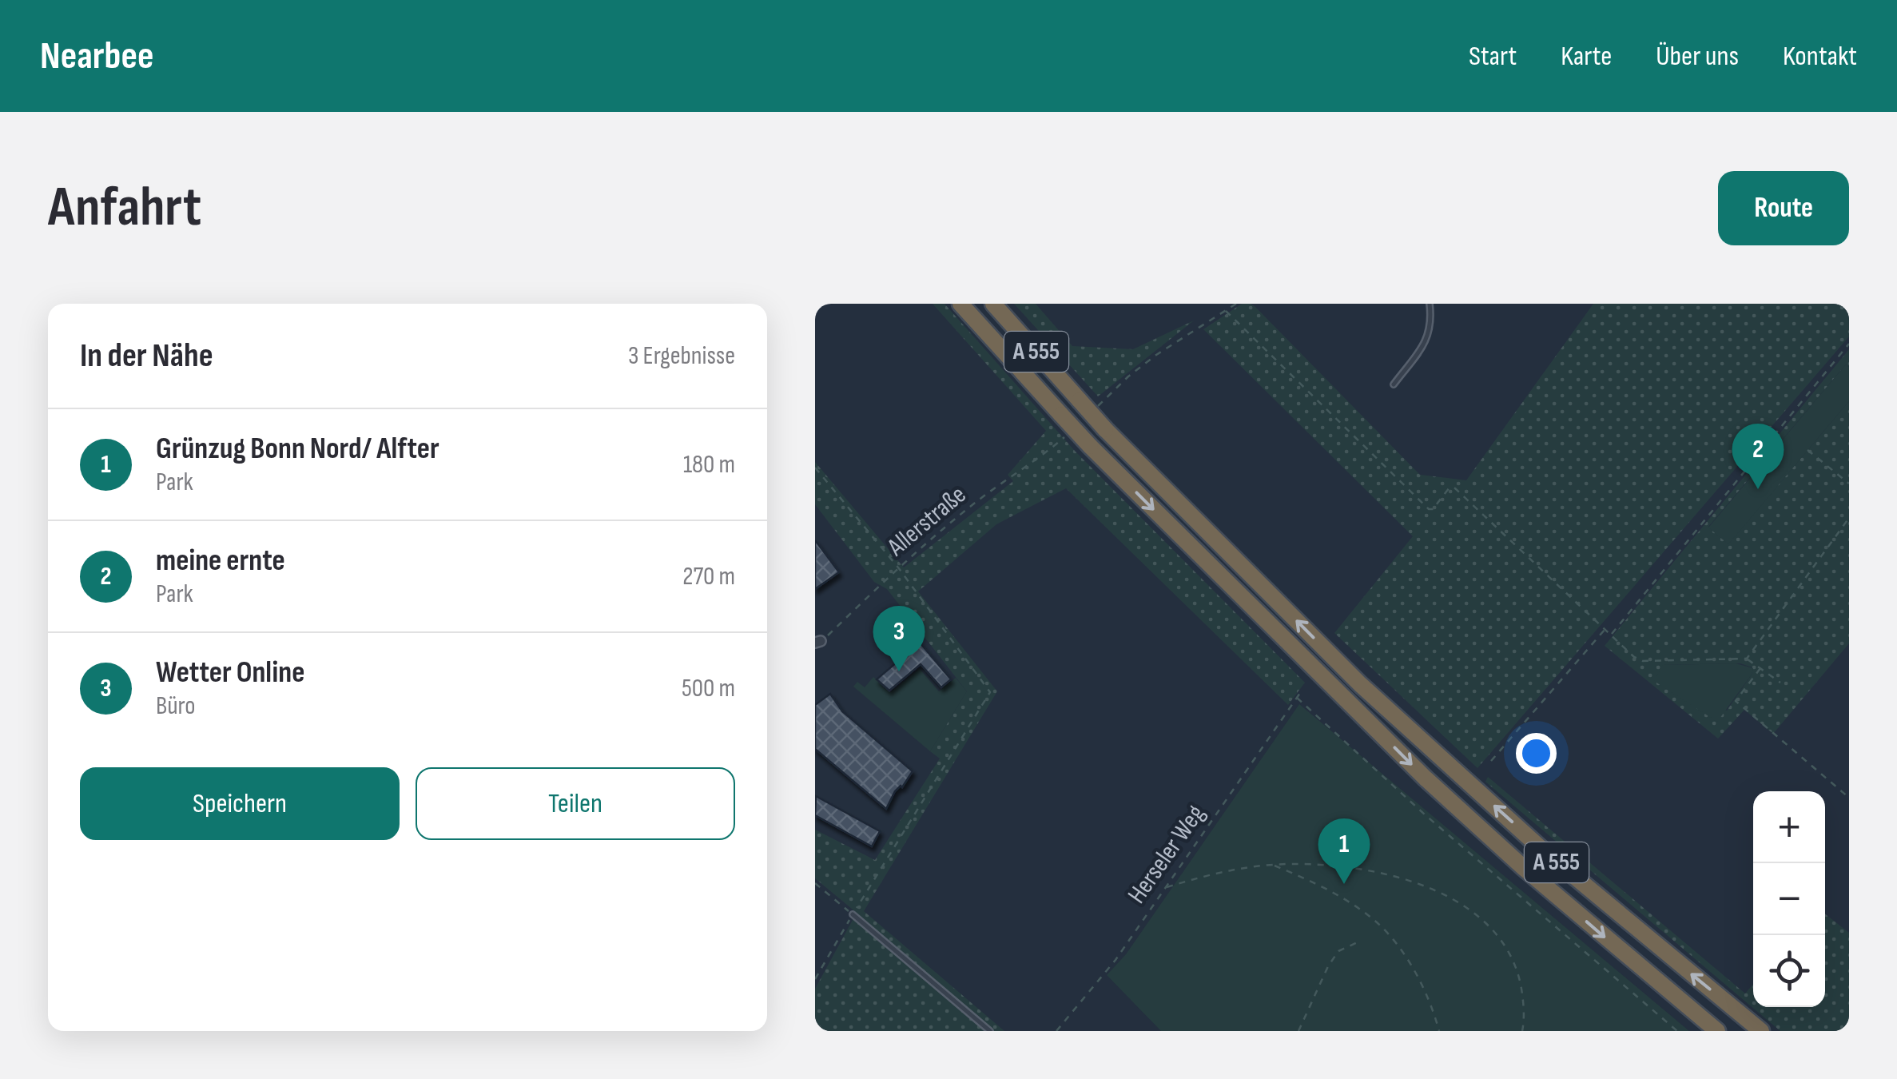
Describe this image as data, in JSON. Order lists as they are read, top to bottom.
{
  "streets": {
    "highway": ["A 555"],
    "path": ["Allerstraße", "Herseler Weg"]
  },
  "page": {
    "header": "Nearbee",
    "nav": [
      "Start",
      "Karte",
      "Über uns",
      "Kontakt"
    ],
    "buttons": [
      "Route",
      ["Speichern", "Teilen"]
    ],
    "title": "Anfahrt",
    "heading": ["In der Nähe", "3 Ergebnisse"],
    "list": [
      {
        "mark": "1",
        "name": "Grünzug Bonn Nord/ Alfter",
        "note": "Park",
        "value": "180 m"
      },
      {
        "mark": "2",
        "name": "meine ernte",
        "note": "Park",
        "value": "270 m"
      },
      {
        "mark": "3",
        "name": "Wetter Online",
        "note": "Büro",
        "value": "500 m"
      }
    ],
    "pins": ["2", "3", "1"],
    "map_buttons": ["+", "−"]
  }
}
